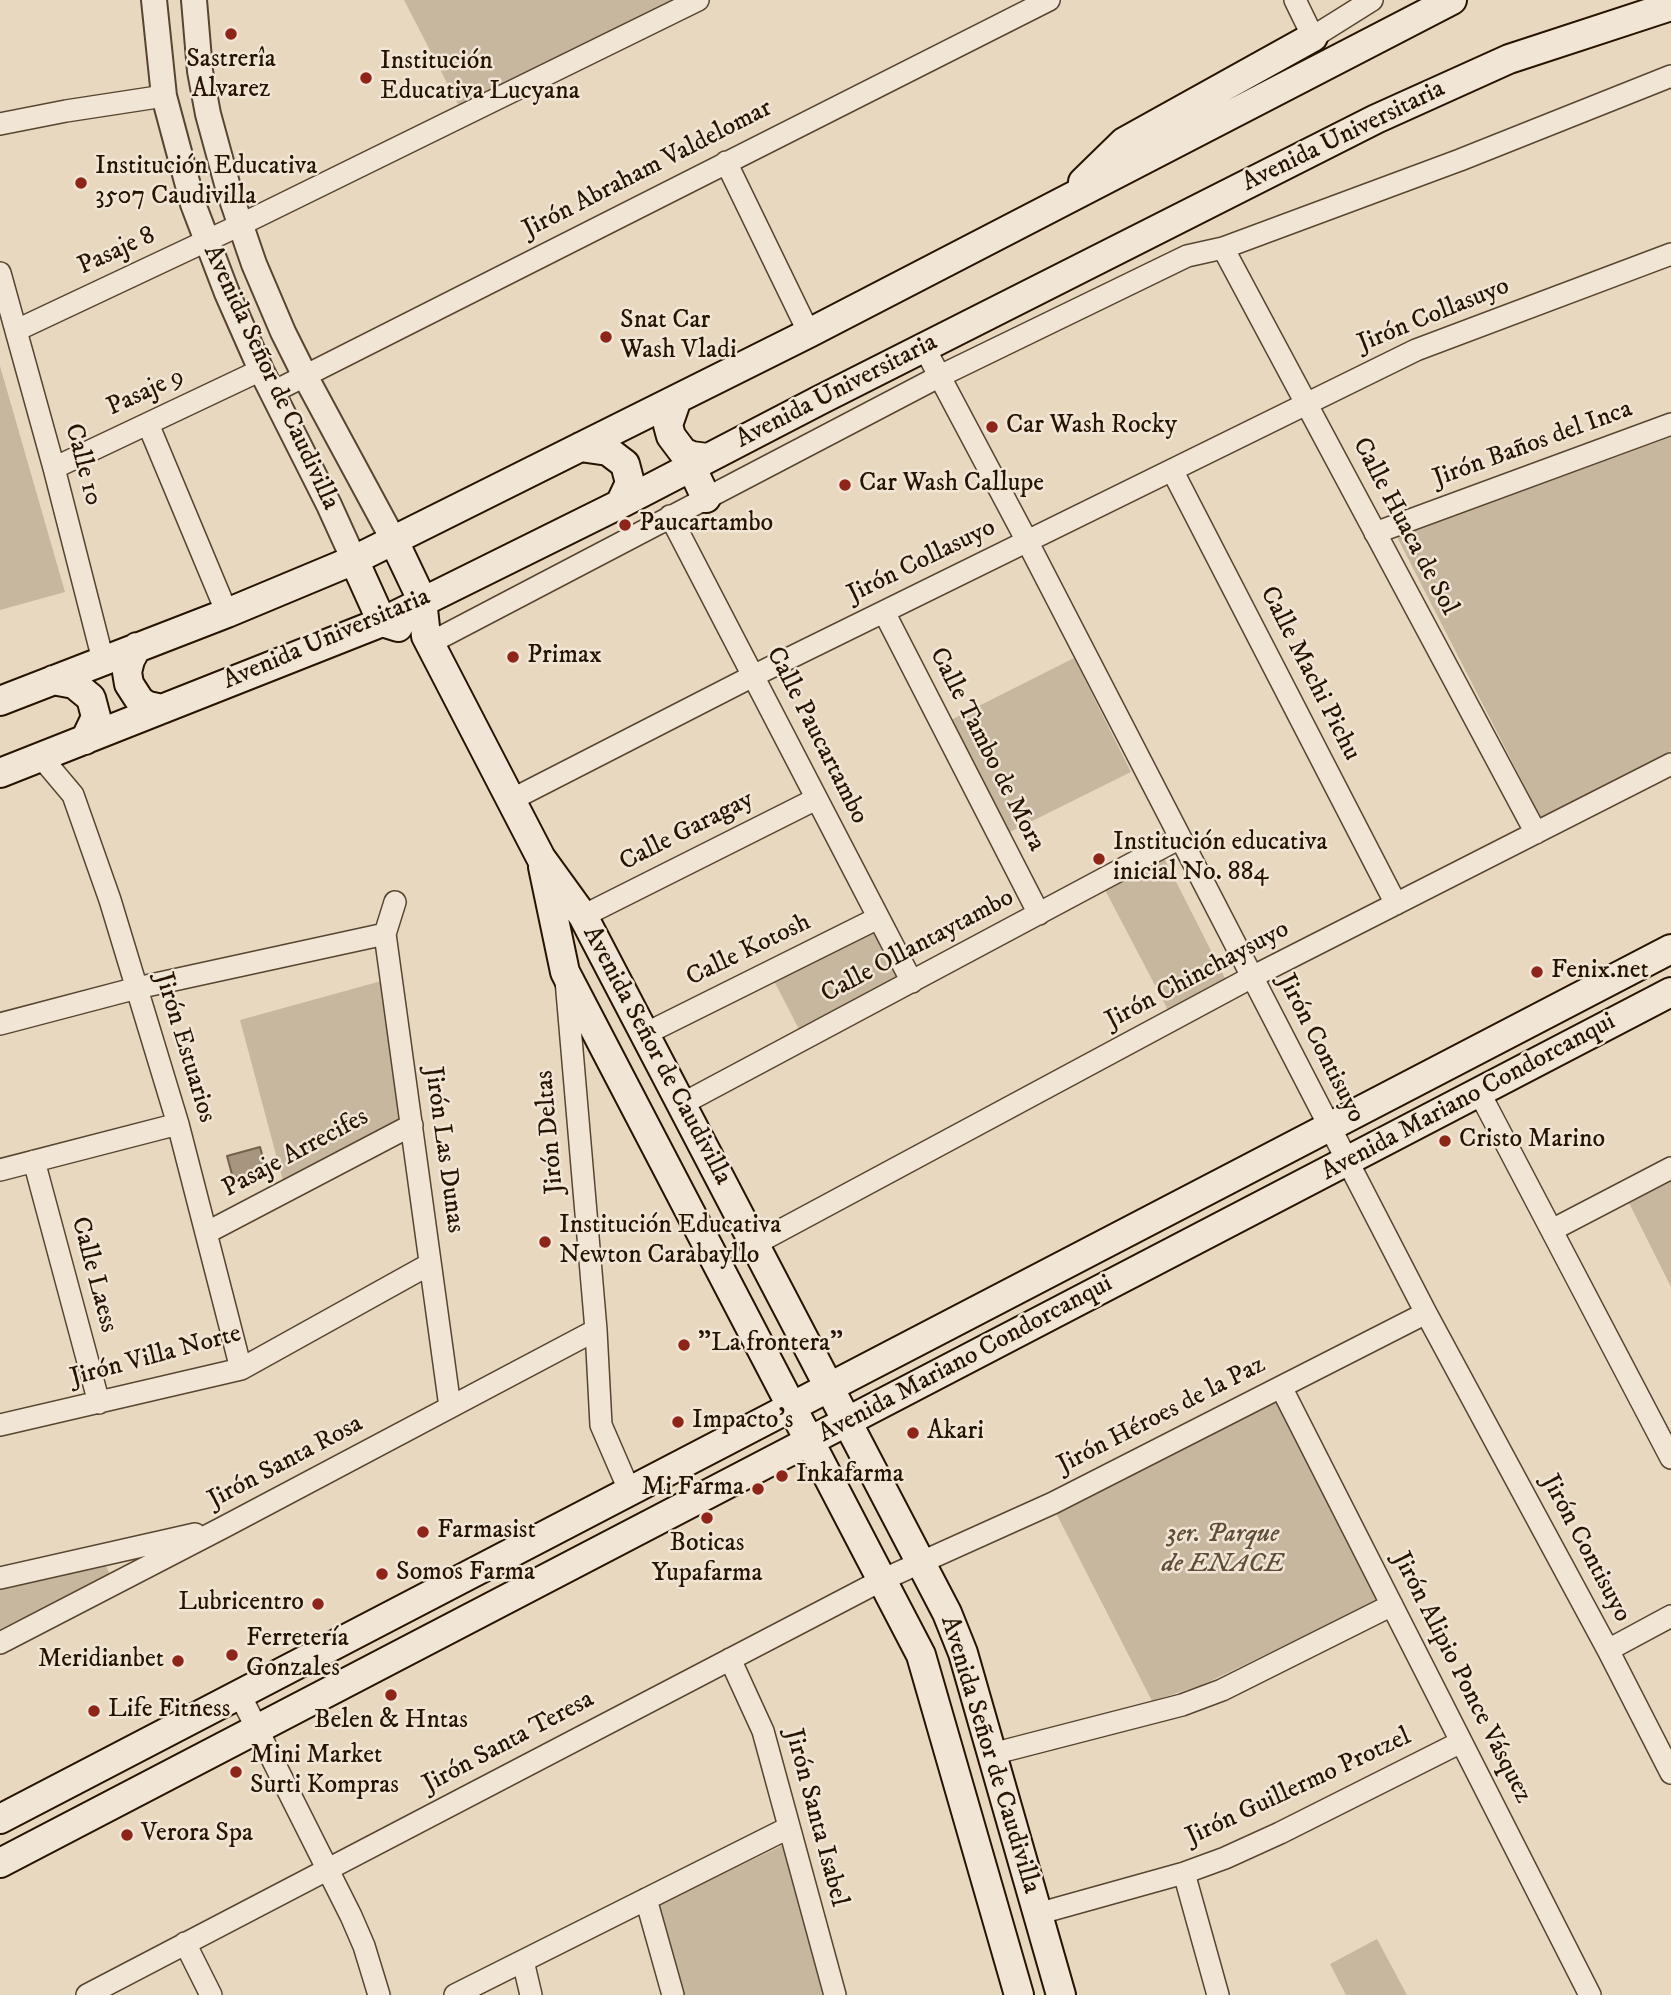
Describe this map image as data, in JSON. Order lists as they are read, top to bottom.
{
  "streets": {
    "main road": ["Avenida Universitaria", "Avenida Señor de Caudivilla", "Avenida Mariano Condorcanqui"],
    "street": [
      "Jirón Abraham Valdelomar",
      "Pasaje 8",
      "Jirón Collasuyo",
      "Pasaje 9",
      "Jirón Baños del Inca",
      "Calle 10",
      "Calle Huaca de Sol",
      "Calle Machi Pichu",
      "Calle Paucartambo",
      "Calle Tambo de Mora",
      "Calle Garagay",
      "Calle Ollantaytambo",
      "Calle Kotosh",
      "Jirón Chinchaysuyo",
      "Jirón Estuarios",
      "Jirón Contisuyo",
      "Jirón Deltas",
      "Jirón Las Dunas",
      "Pasaje Arrecifes",
      "Calle Laess",
      "Jirón Villa Norte",
      "Jirón Héroes de la Paz",
      "Jirón Santa Rosa",
      "Jirón Alipio Ponce Vásquez",
      "Jirón Santa Teresa",
      "Jirón Guillermo Protzel",
      "Jirón Santa Isabel"
    ]
  },
  "crossings": [
    ["Avenida Universitaria", "Avenida Señor de Caudivilla"],
    ["Avenida Universitaria", "Calle Huaca de Sol"],
    ["Avenida Universitaria", "Calle Paucartambo"],
    ["Avenida Universitaria", "Jirón Estuarios"],
    ["Avenida Universitaria", "Jirón Contisuyo"],
    ["Jirón Abraham Valdelomar", "Avenida Señor de Caudivilla"],
    ["Jirón Abraham Valdelomar", "Pasaje 9"],
    ["Pasaje 8", "Avenida Señor de Caudivilla"],
    ["Pasaje 8", "Calle 10"],
    ["Jirón Collasuyo", "Avenida Señor de Caudivilla"],
    ["Jirón Collasuyo", "Calle Huaca de Sol"],
    ["Jirón Collasuyo", "Calle Machi Pichu"],
    ["Jirón Collasuyo", "Calle Paucartambo"],
    ["Jirón Collasuyo", "Calle Tambo de Mora"],
    ["Jirón Collasuyo", "Jirón Contisuyo"],
    ["Avenida Señor de Caudivilla", "Pasaje 9"],
    ["Avenida Señor de Caudivilla", "Calle Garagay"],
    ["Avenida Señor de Caudivilla", "Calle Ollantaytambo"],
    ["Avenida Señor de Caudivilla", "Calle Kotosh"],
    ["Avenida Señor de Caudivilla", "Jirón Chinchaysuyo"],
    ["Avenida Señor de Caudivilla", "Avenida Mariano Condorcanqui"],
    ["Avenida Señor de Caudivilla", "Jirón Deltas"],
    ["Avenida Señor de Caudivilla", "Jirón Héroes de la Paz"],
    ["Avenida Señor de Caudivilla", "Jirón Santa Teresa"],
    ["Avenida Señor de Caudivilla", "Jirón Guillermo Protzel"],
    ["Pasaje 9", "Calle 10"],
    ["Jirón Baños del Inca", "Calle Huaca de Sol"],
    ["Calle Huaca de Sol", "Jirón Chinchaysuyo"],
    ["Calle Machi Pichu", "Jirón Chinchaysuyo"],
    ["Calle Paucartambo", "Calle Garagay"],
    ["Calle Paucartambo", "Calle Ollantaytambo"],
    ["Calle Paucartambo", "Calle Kotosh"],
    ["Calle Tambo de Mora", "Calle Ollantaytambo"],
    ["Calle Ollantaytambo", "Jirón Contisuyo"],
    ["Jirón Chinchaysuyo", "Jirón Contisuyo"],
    ["Jirón Estuarios", "Pasaje Arrecifes"],
    ["Jirón Estuarios", "Jirón Villa Norte"],
    ["Jirón Contisuyo", "Avenida Mariano Condorcanqui"],
    ["Jirón Contisuyo", "Jirón Héroes de la Paz"],
    ["Avenida Mariano Condorcanqui", "Jirón Deltas"],
    ["Jirón Deltas", "Jirón Santa Rosa"],
    ["Jirón Las Dunas", "Pasaje Arrecifes"],
    ["Jirón Las Dunas", "Jirón Villa Norte"],
    ["Jirón Las Dunas", "Jirón Santa Rosa"],
    ["Calle Laess", "Jirón Villa Norte"],
    ["Jirón Héroes de la Paz", "Jirón Alipio Ponce Vásquez"],
    ["Jirón Héroes de la Paz", "Jirón Santa Teresa"],
    ["Jirón Alipio Ponce Vásquez", "Jirón Guillermo Protzel"],
    ["Jirón Santa Teresa", "Jirón Santa Isabel"]
  ],
  "parks": ["3er. Parque de ENACE"],
  "places": [
    "Sastrerîa Alvarez",
    "Institución Educativa Lucyana",
    "Institución Educativa 3507 Caudivilla",
    "Snat Car Wash Vladi",
    "Car Wash Rocky",
    "Car Wash Callupe",
    "Paucartambo",
    "Primax",
    "Institución educativa inicial No. 884",
    "Fenix.net",
    "Cristo Marino",
    "Institución Educativa Newton Carabayllo",
    "\"La frontera\"",
    "Impacto's",
    "Akari",
    "Inkafarma",
    "Mi Farma",
    "Boticas Yupafarma",
    "Farmasist",
    "Somos Farma",
    "Lubricentro",
    "Ferretería Gonzales",
    "Meridianbet",
    "Belen & Hntas",
    "Life Fitness",
    "Mini Market Surti Kompras",
    "Verora Spa"
  ]
}
